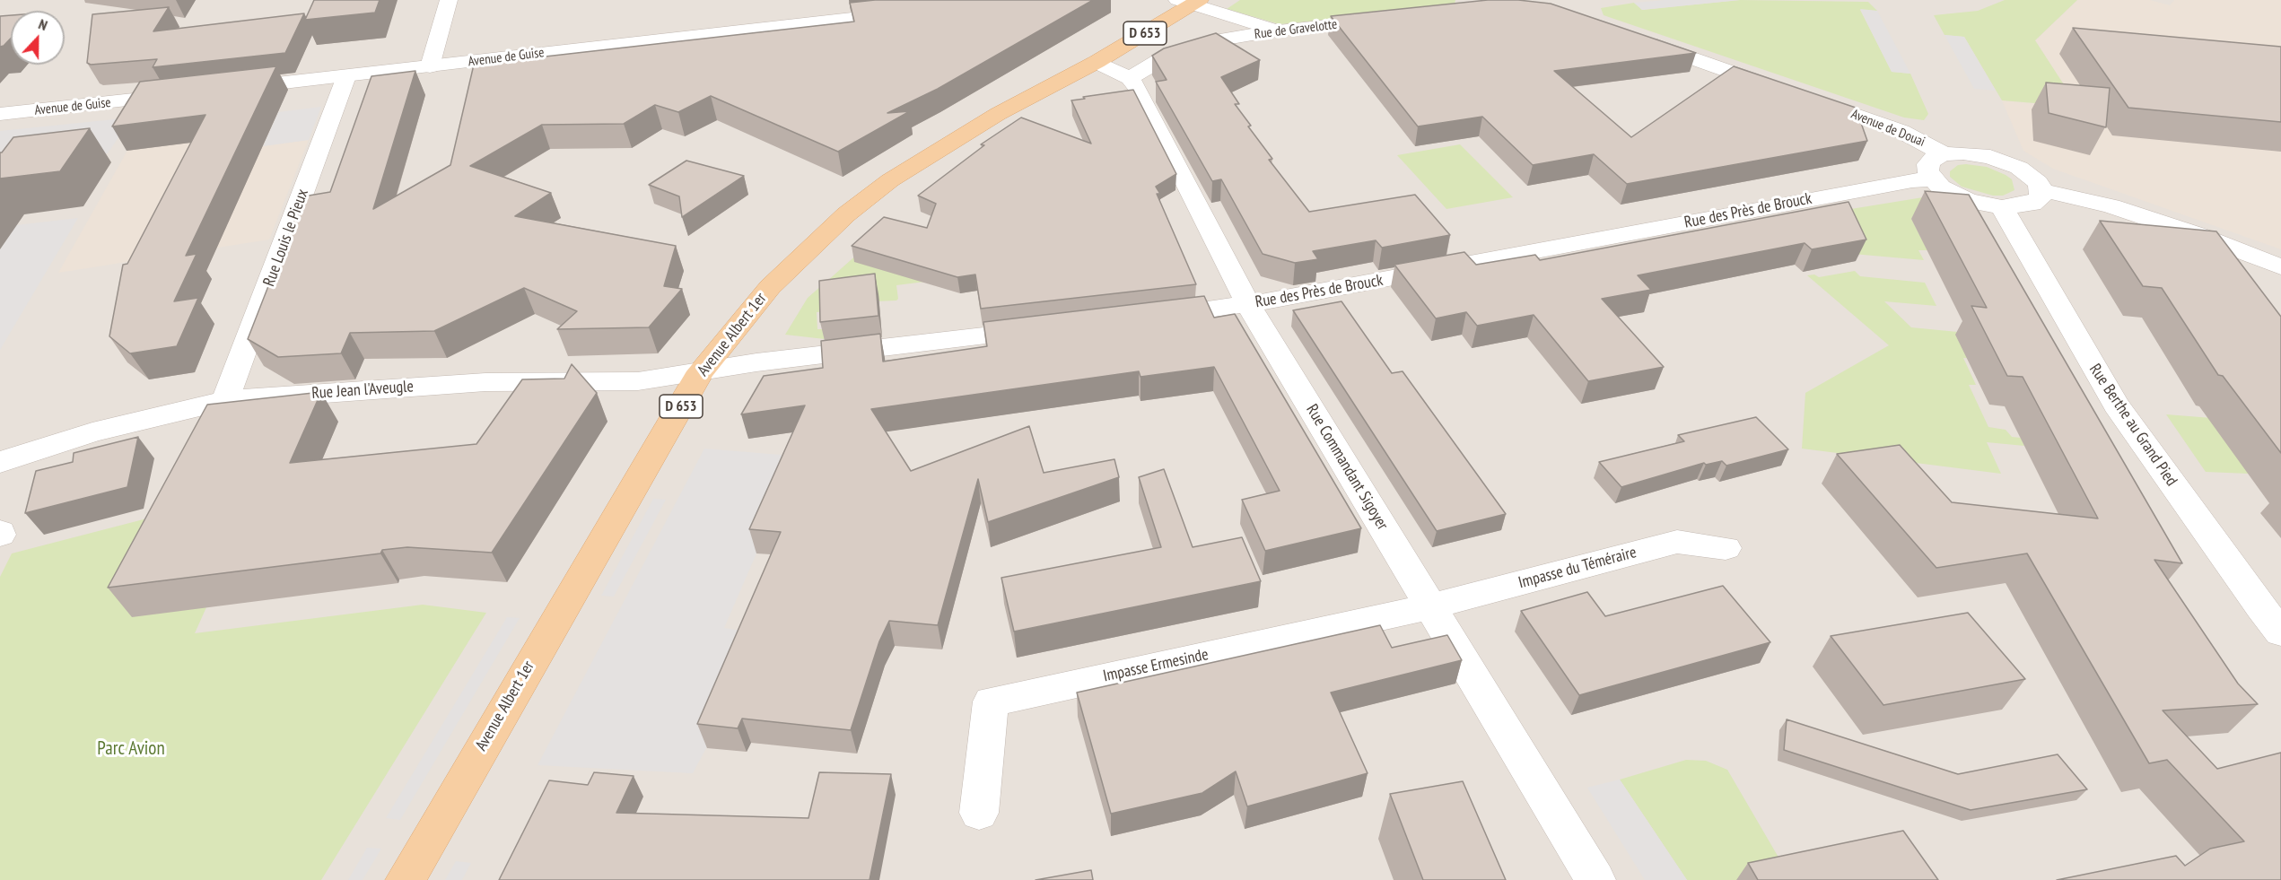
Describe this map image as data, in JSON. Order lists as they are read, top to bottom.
{
  "streets": {
    "main road": ["D 653", "Avenue Albert 1er"],
    "street": [
      "Rue de Gravelotte",
      "Avenue de Guise",
      "Avenue de Douai",
      "Rue des Près de Brouck",
      "Rue Louis le Pieux",
      "Rue Jean l'Aveugle",
      "Rue Berthe au Grand Pied",
      "Rue Commandant Sigoyer",
      "Impasse du Téméraire",
      "Impasse Ermesinde"
    ]
  },
  "crossings": [
    ["Rue de Gravelotte", "Rue Commandant Sigoyer"],
    ["Avenue de Guise", "Rue Louis le Pieux"],
    ["Rue des Près de Brouck", "Rue Commandant Sigoyer"],
    ["Rue Louis le Pieux", "Rue Jean l'Aveugle"],
    ["Avenue Albert 1er", "Rue Jean l'Aveugle"],
    ["Rue Commandant Sigoyer", "Impasse du Téméraire"],
    ["Rue Commandant Sigoyer", "Impasse Ermesinde"],
    ["Impasse du Téméraire", "Impasse Ermesinde"]
  ],
  "parks": ["Parc Avion"],
  "north": "top"
}
